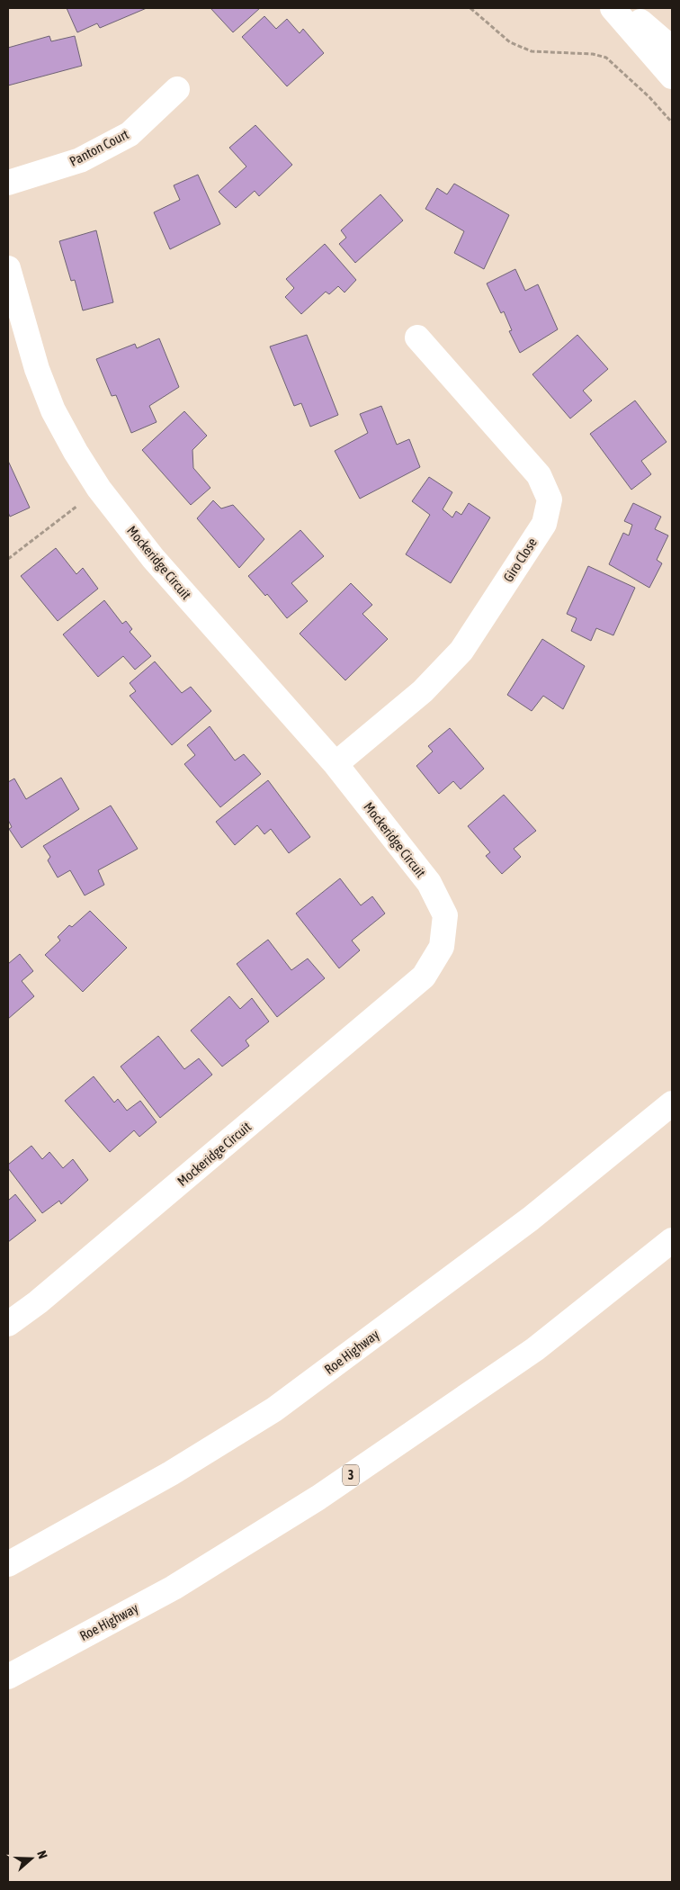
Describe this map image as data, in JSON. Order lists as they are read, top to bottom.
{
  "streets": {
    "main road": [
      "Panton Court",
      "Giro Close",
      "Mockeridge Circuit",
      "Roe Highway",
      "3"
    ]
  },
  "crossings": [
    ["Giro Close", "Mockeridge Circuit"]
  ],
  "north": "right"
}
